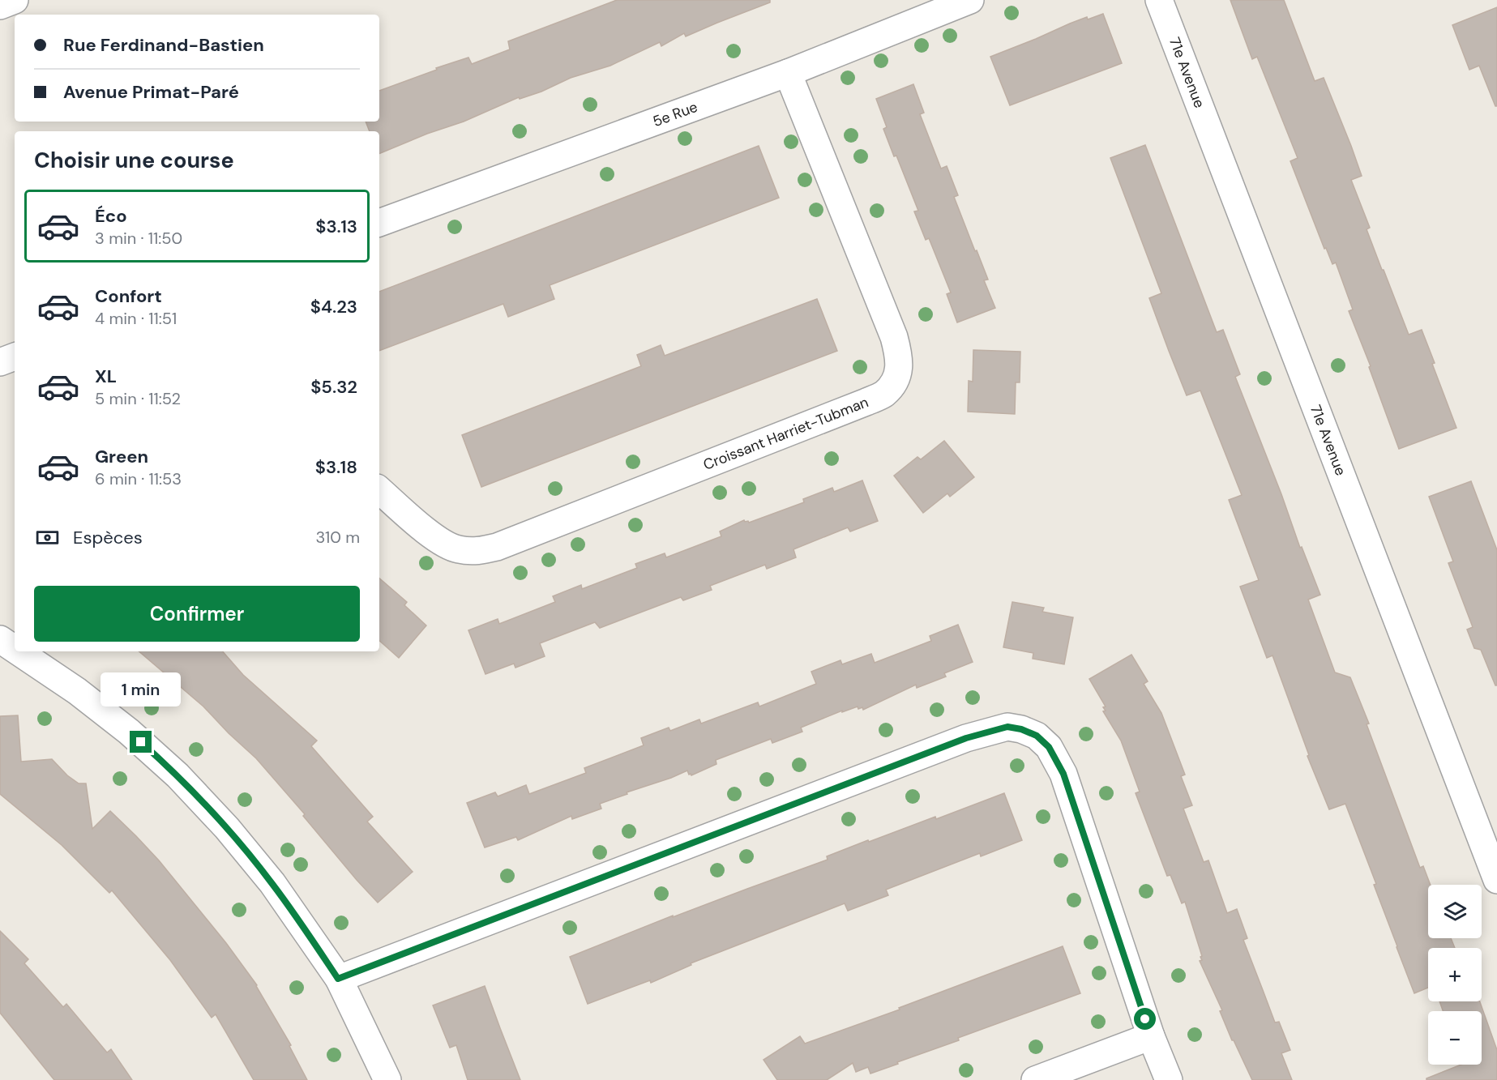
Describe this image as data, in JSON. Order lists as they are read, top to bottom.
{
  "streets": {
    "street": ["71e Avenue", "5e Rue", "Croissant Harriet-Tubman"]
  },
  "crossings": [
    ["5e Rue", "Croissant Harriet-Tubman"]
  ],
  "page": {
    "banner": ["Rue Ferdinand-Bastien", "Avenue Primat-Paré"],
    "heading": "Choisir une course",
    "list": [
      {
        "name": "Éco",
        "note": "3 min · 11:50",
        "value": "$3.13"
      },
      {
        "name": "Confort",
        "note": "4 min · 11:51",
        "value": "$4.23"
      },
      {
        "name": "XL",
        "note": "5 min · 11:52",
        "value": "$5.32"
      },
      {
        "name": "Green",
        "note": "6 min · 11:53",
        "value": "$3.18"
      }
    ],
    "pay": ["Espèces", "310 m"],
    "buttons": "Confirmer",
    "bubble": "1 min",
    "map_buttons": ["+", "−"]
  }
}
